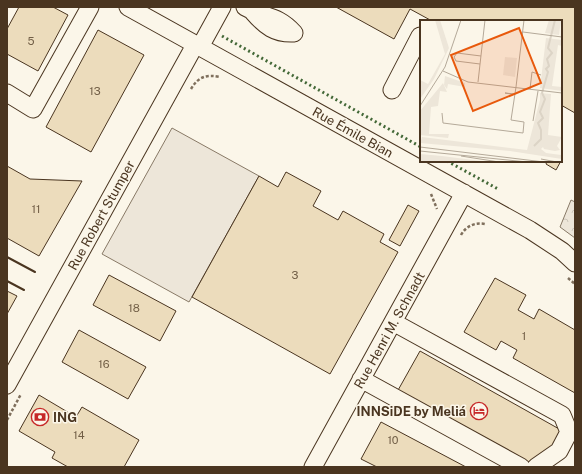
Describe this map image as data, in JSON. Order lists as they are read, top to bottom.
{
  "streets": {
    "street": ["Rue Émile Bian", "Rue Robert Stumper", "Rue Henri M. Schnadt"]
  },
  "crossings": [
    ["Rue Émile Bian", "Rue Robert Stumper"],
    ["Rue Émile Bian", "Rue Henri M. Schnadt"]
  ],
  "places": {
    "hotel": ["INNSiDE by Meliá"],
    "bank": ["ING"]
  },
  "house_numbers": [
    "5",
    "13",
    "11",
    "3",
    "18",
    "1",
    "16",
    "14",
    "10"
  ]
}
